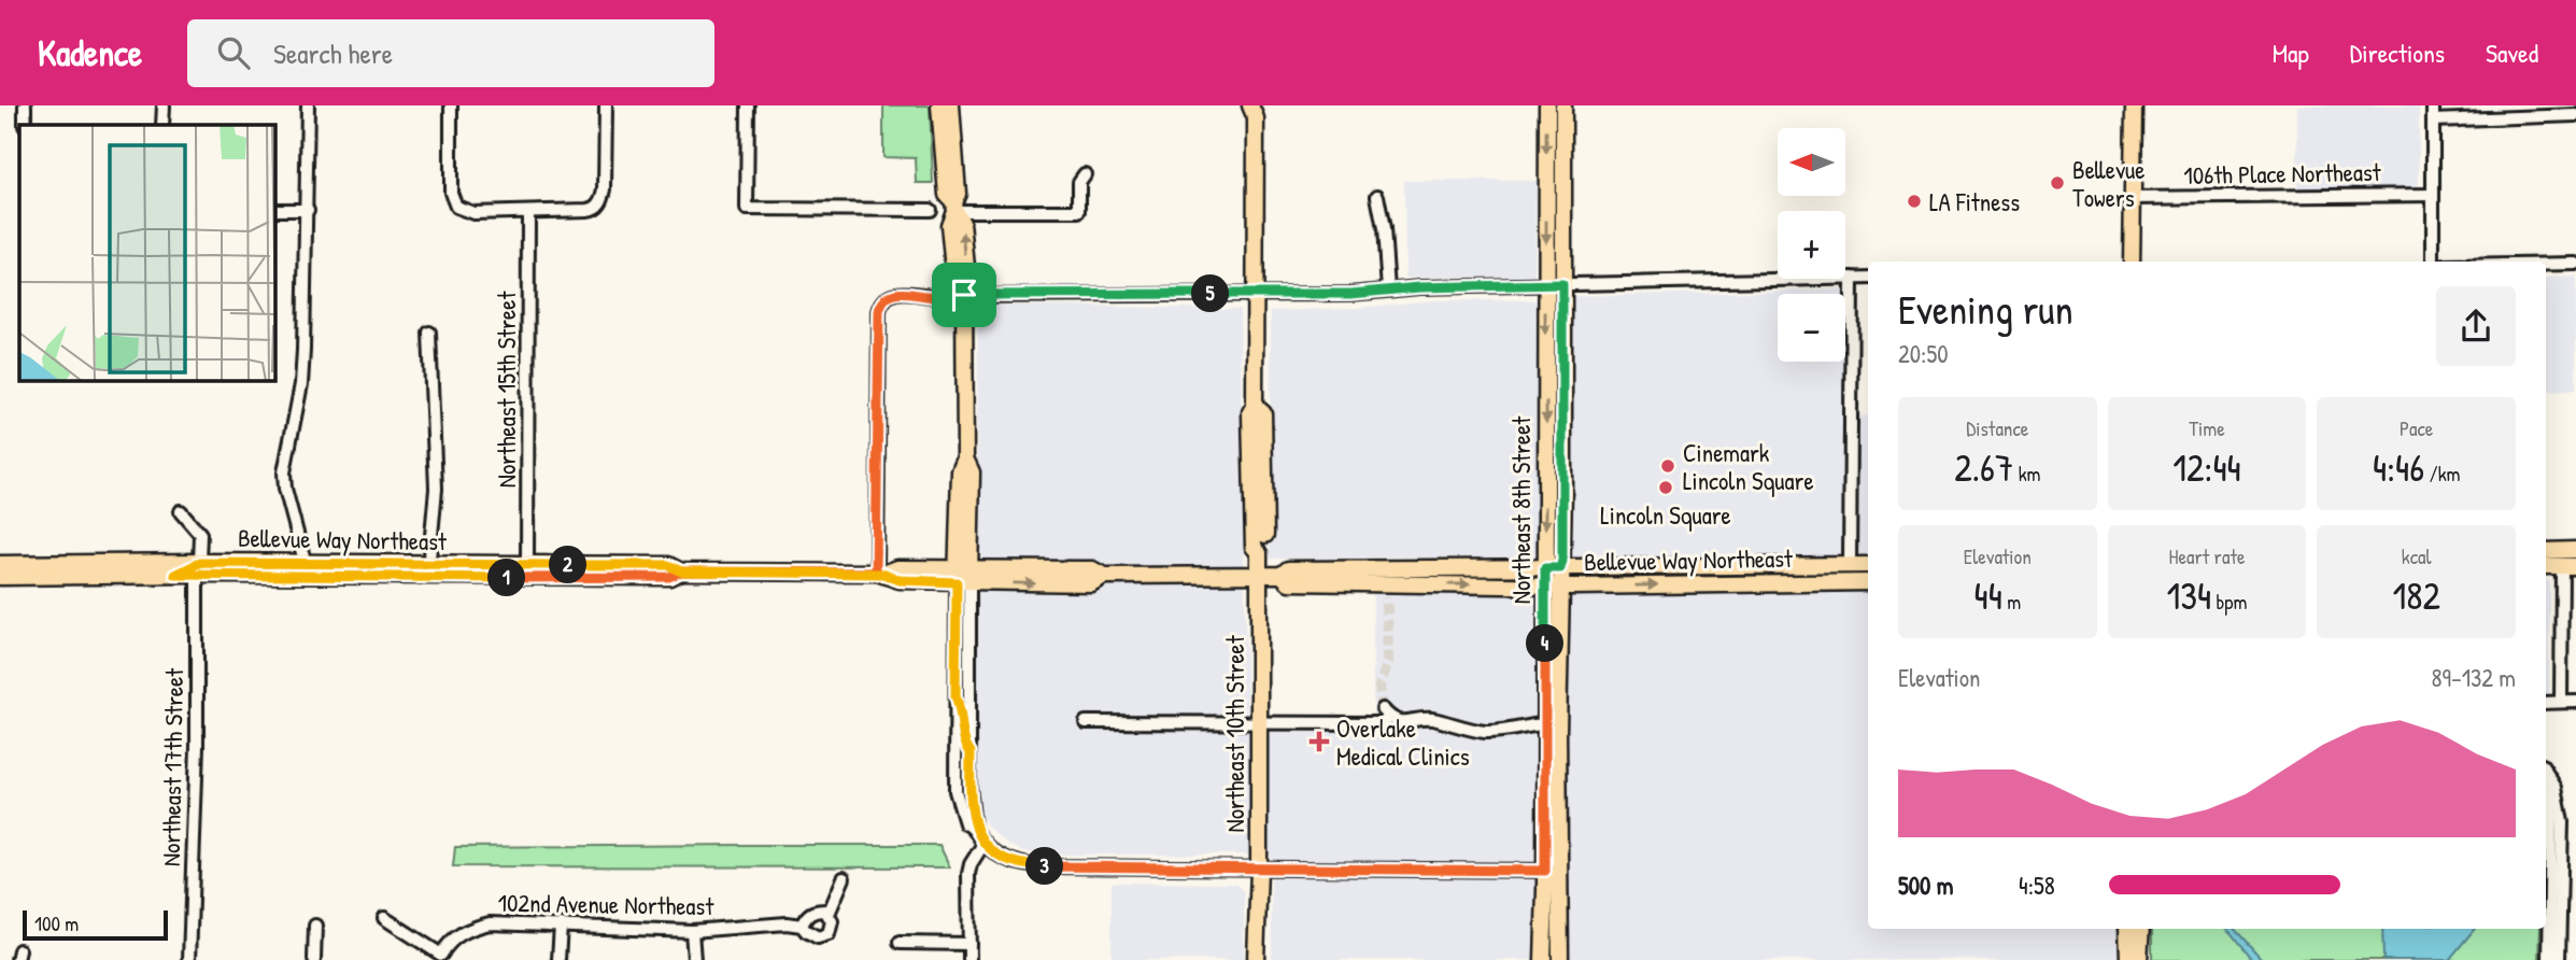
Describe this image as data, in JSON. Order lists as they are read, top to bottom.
{
  "streets": {
    "main road": ["Northeast 8th Street", "Bellevue Way Northeast", "Northeast 10th Street"],
    "street": [
      "106th Place Northeast",
      "Northeast 15th Street",
      "Northeast 17th Street",
      "102nd Avenue Northeast"
    ]
  },
  "crossings": [
    ["Northeast 15th Street", "Bellevue Way Northeast"],
    ["Northeast 8th Street", "Bellevue Way Northeast"],
    ["Bellevue Way Northeast", "Northeast 10th Street"],
    ["Bellevue Way Northeast", "Northeast 17th Street"]
  ],
  "places": {
    "other": [
      "Bellevue Towers",
      "LA Fitness",
      "Cinemark Lincoln Square",
      "Lincoln Square"
    ],
    "health": ["Overlake Medical Clinics"]
  },
  "scale_bar": "100 m",
  "north": "left",
  "page": {
    "header": "Kadence",
    "search": "Search here",
    "nav": ["Map", "Directions", "Saved"],
    "map_buttons": ["+", "−"],
    "heading": ["Evening run", "20:50"],
    "pins": [
      "5",
      "2",
      "1",
      "4",
      "3"
    ],
    "stats": [
      ["Distance", "2.67 km"],
      ["Time", "12:44"],
      ["Pace", "4:46 /km"],
      ["Elevation", "44 m"],
      ["Heart rate", "134 bpm"],
      ["kcal", "182"]
    ],
    "chart": ["Elevation", "89–132 m"],
    "list": [
      {
        "name": "500 m",
        "note": "4:58"
      }
    ],
    "scale": "100 m"
  }
}
